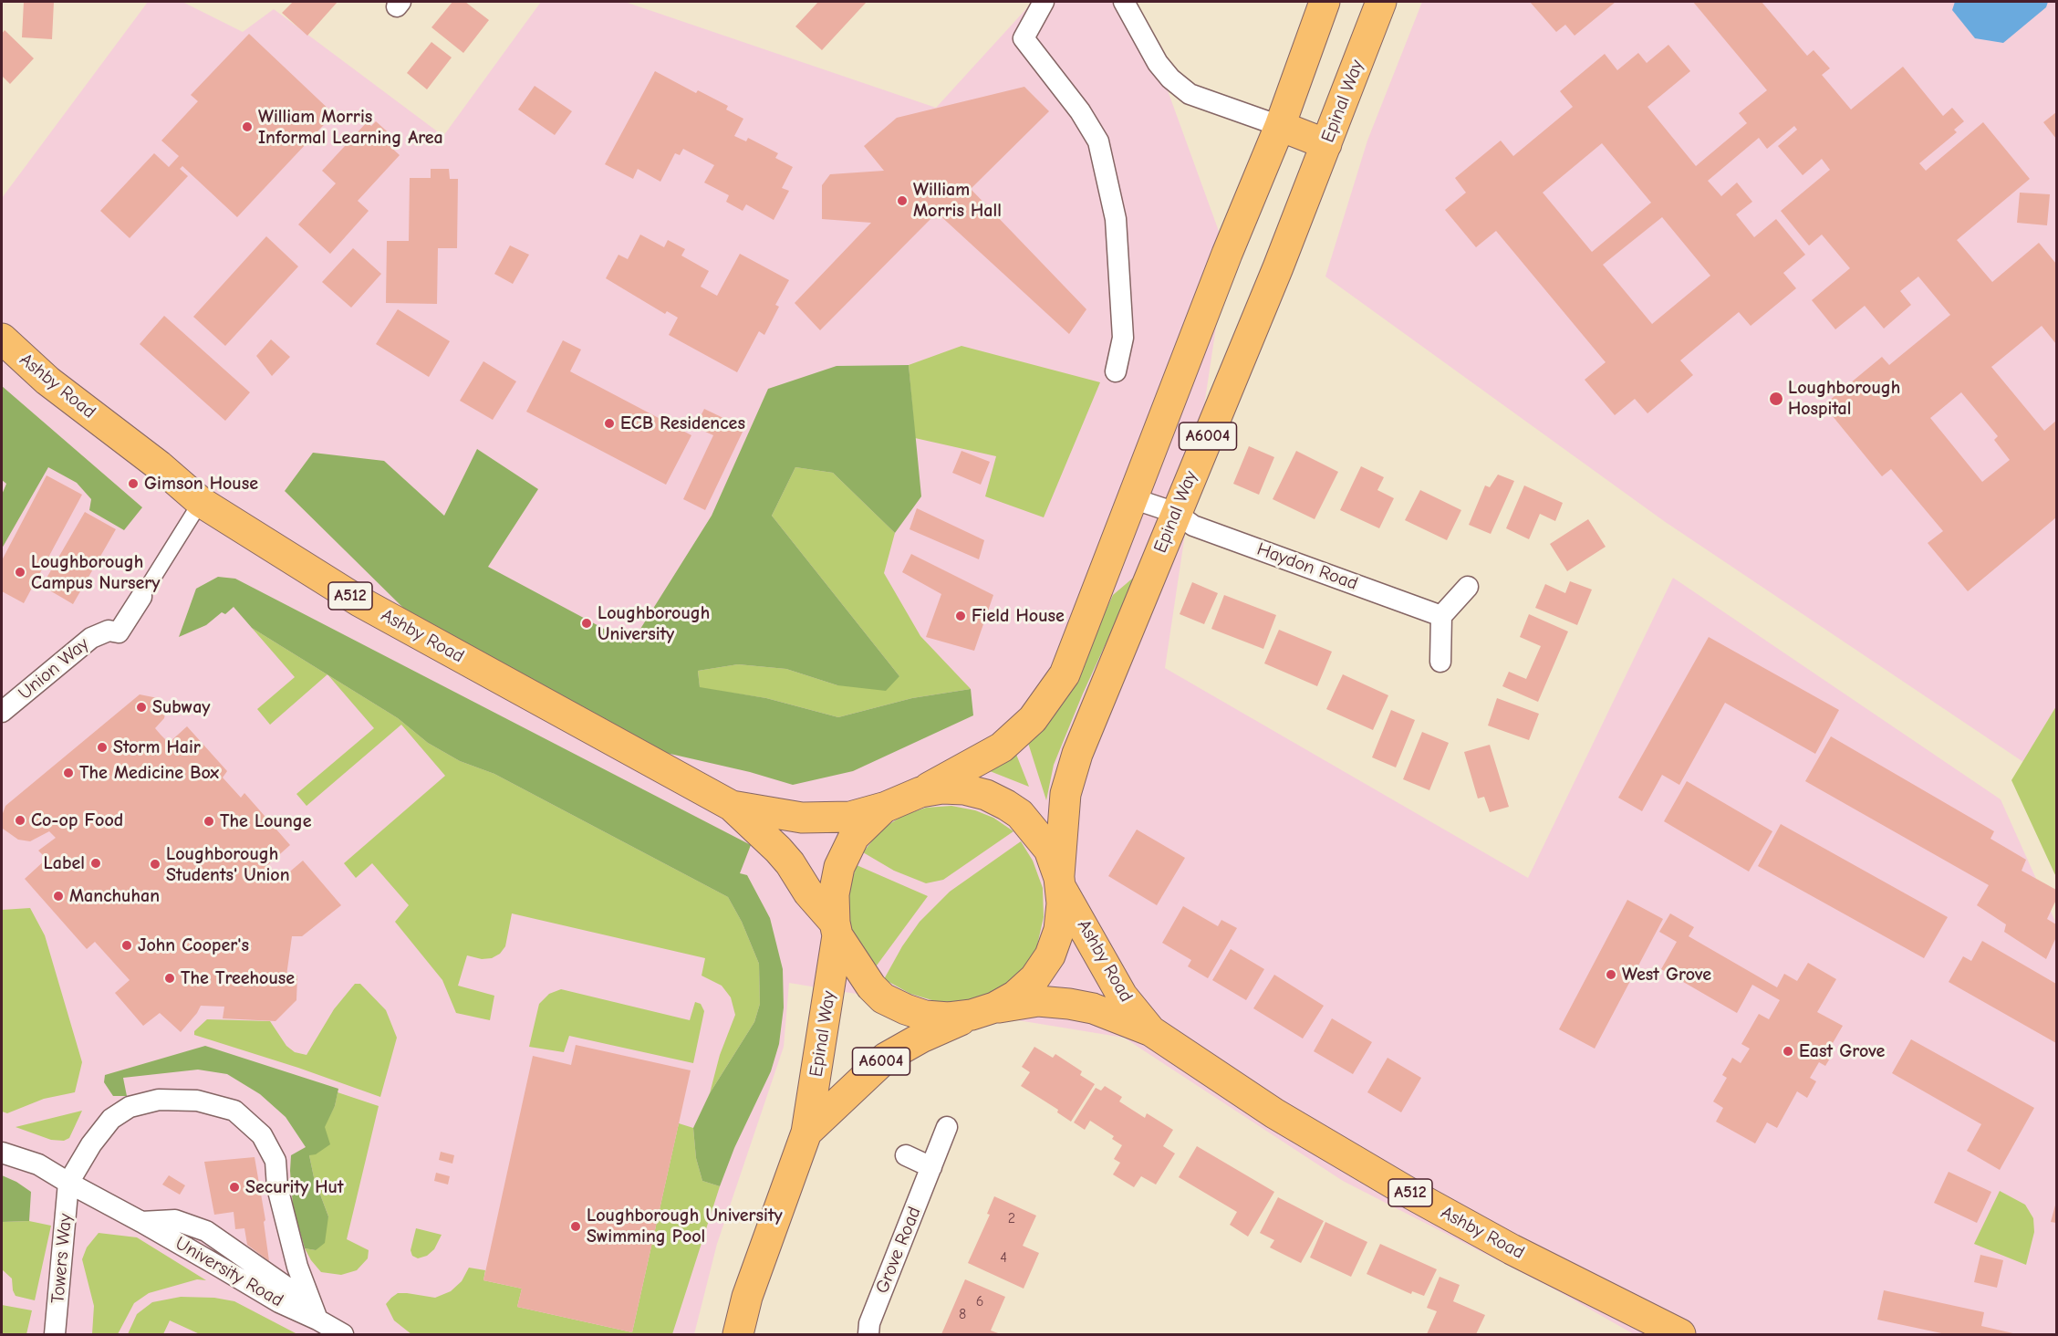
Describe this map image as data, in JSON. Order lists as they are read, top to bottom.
{
  "streets": {
    "main road": [
      "Epinal Way",
      "Ashby Road",
      "A6004",
      "A512"
    ],
    "street": [
      "Haydon Road",
      "Union Way",
      "Grove Road",
      "Towers Way",
      "University Road"
    ]
  },
  "crossings": [
    ["Epinal Way", "Ashby Road"],
    ["Epinal Way", "Haydon Road"],
    ["Ashby Road", "Union Way"],
    ["A6004", "Haydon Road"],
    ["Towers Way", "University Road"]
  ],
  "places": [
    "William Morris Informal Learning Area",
    "William Morris Hall",
    "Loughborough Hospital",
    "ECB Residences",
    "Gimson House",
    "Loughborough Campus Nursery",
    "Field House",
    "Loughborough University",
    "Subway",
    "Storm Hair",
    "The Medicine Box",
    "Co-op Food",
    "The Lounge",
    "Label",
    "Loughborough Students' Union",
    "Manchuhan",
    "John Cooper's",
    "West Grove",
    "The Treehouse",
    "East Grove",
    "Security Hut",
    "Loughborough University Swimming Pool"
  ],
  "house_numbers": [
    "2",
    "4",
    "6",
    "8"
  ]
}
